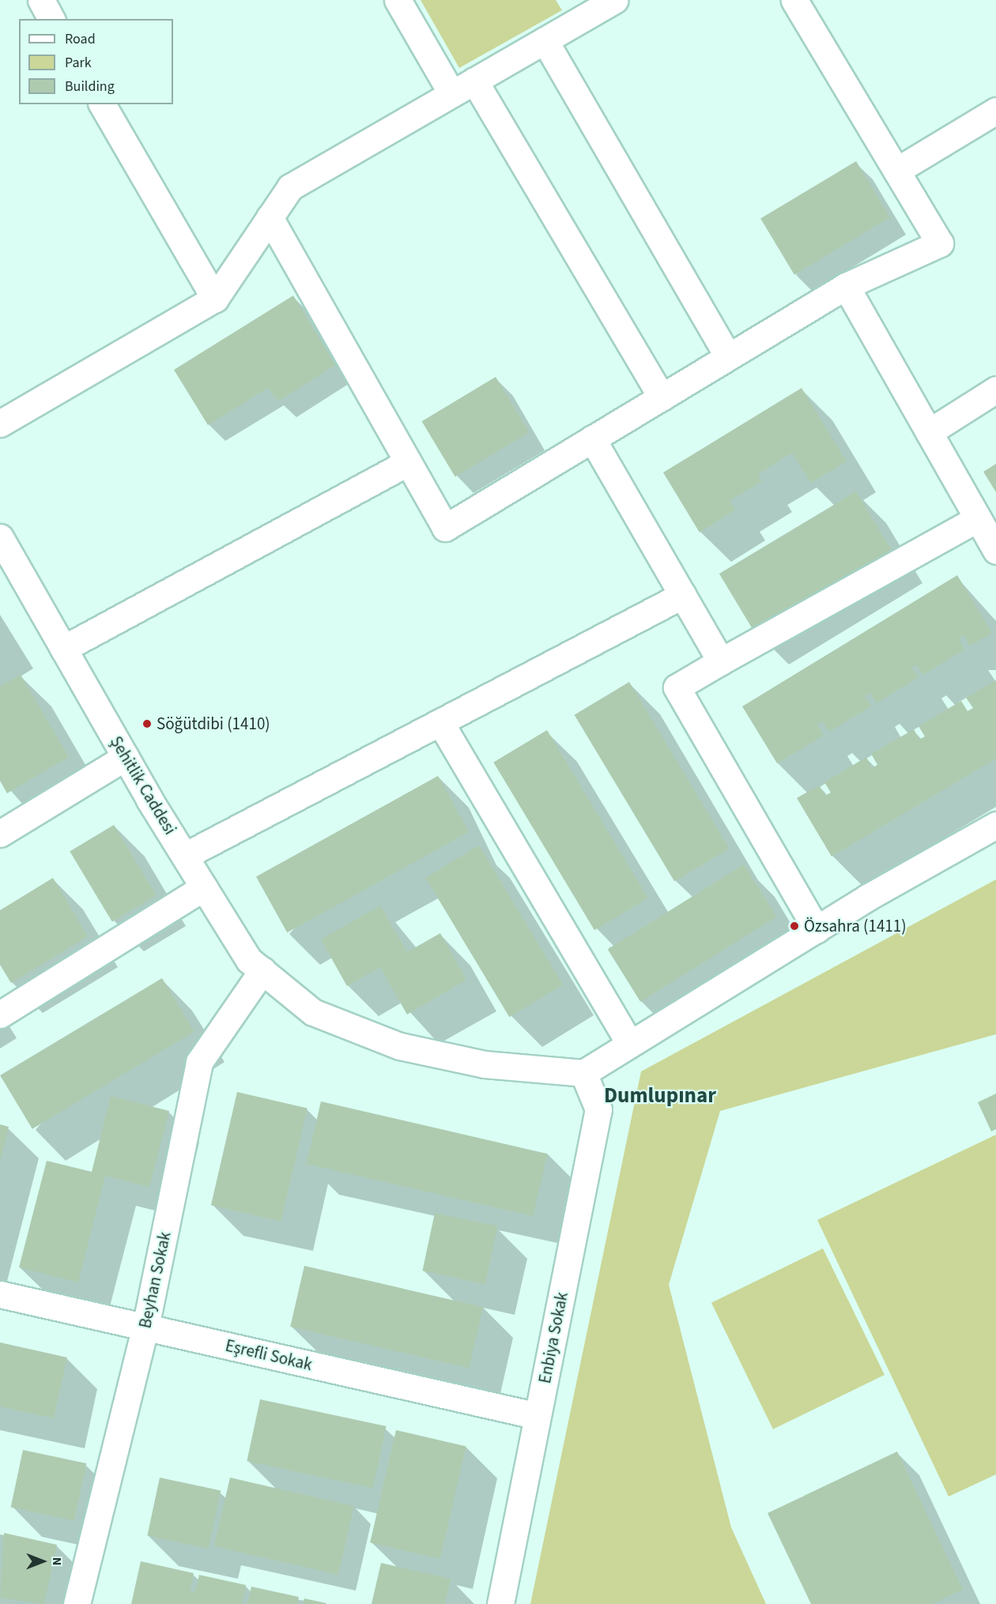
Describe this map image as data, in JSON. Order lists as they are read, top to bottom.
{
  "streets": {
    "street": [
      "Şehitlik Caddesi",
      "Beyhan Sokak",
      "Enbiya Sokak",
      "Eşrefli Sokak"
    ]
  },
  "crossings": [
    ["Şehitlik Caddesi", "Beyhan Sokak"],
    ["Şehitlik Caddesi", "Enbiya Sokak"],
    ["Beyhan Sokak", "Eşrefli Sokak"],
    ["Enbiya Sokak", "Eşrefli Sokak"]
  ],
  "districts": ["Dumlupınar"],
  "places": ["Söğütdibi (1410)", "Özsahra (1411)"],
  "legend": ["Road", "Park", "Building"],
  "north": "right"
}
